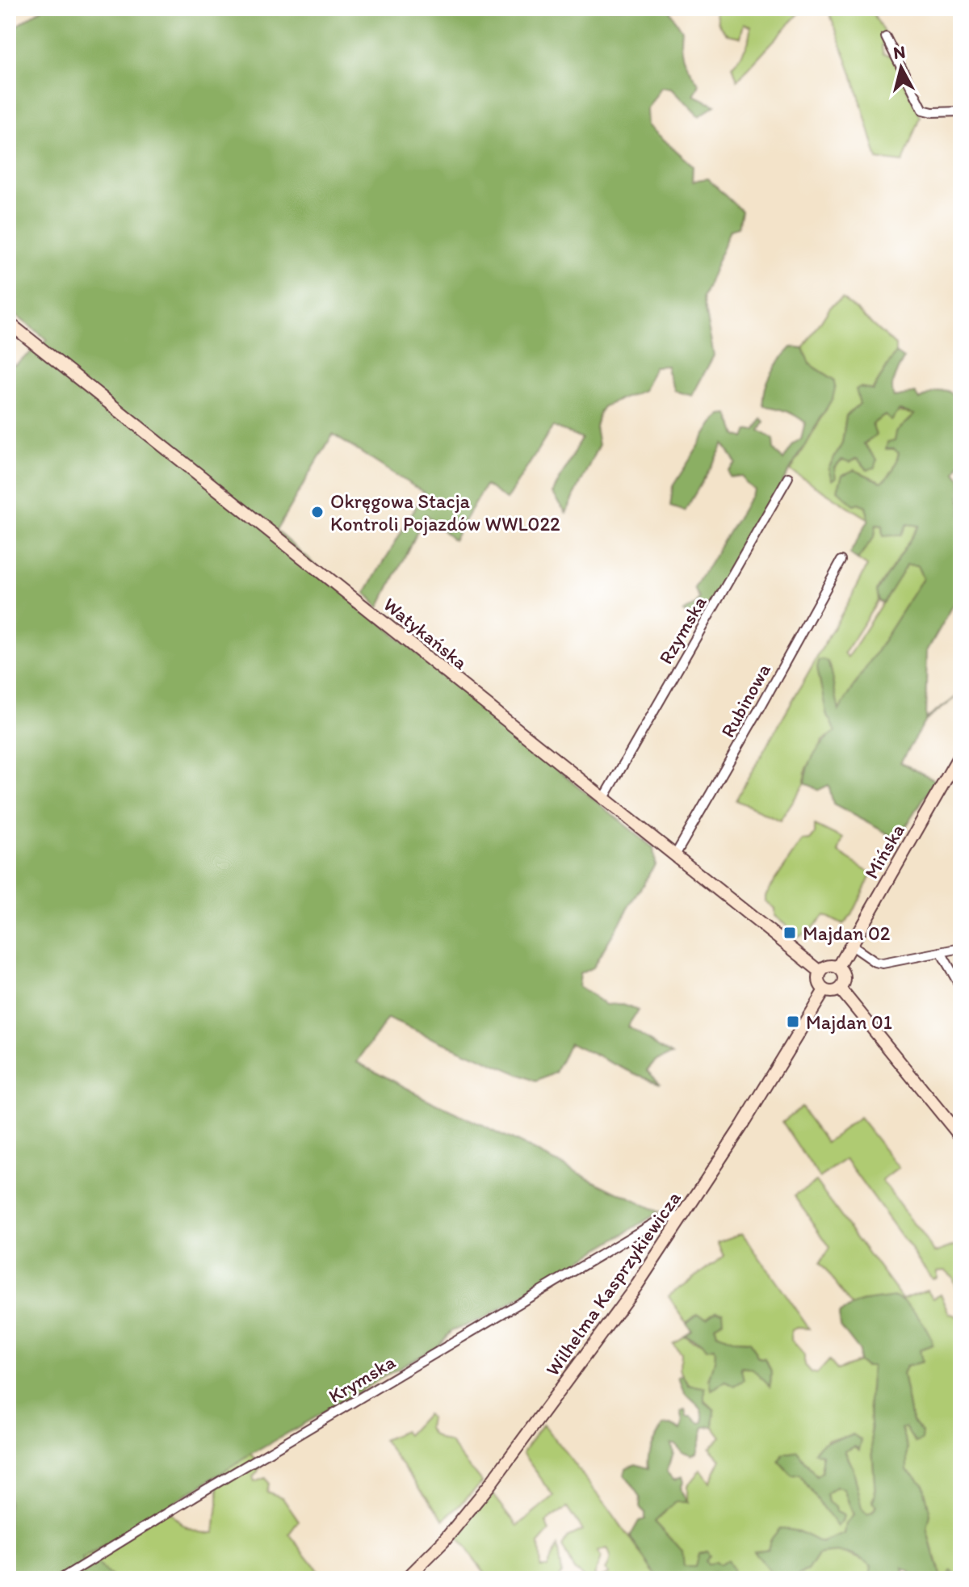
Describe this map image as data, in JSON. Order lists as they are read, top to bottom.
{
  "streets": {
    "street": [
      "Rzymska",
      "Watykańska",
      "Rubinowa",
      "Mińska",
      "Wilhelma Kasprzykiewicza",
      "Krymska"
    ]
  },
  "crossings": [
    ["Rzymska", "Watykańska"],
    ["Watykańska", "Rubinowa"],
    ["Watykańska", "Mińska"],
    ["Watykańska", "Wilhelma Kasprzykiewicza"],
    ["Mińska", "Wilhelma Kasprzykiewicza"],
    ["Wilhelma Kasprzykiewicza", "Krymska"]
  ],
  "places": {
    "other": ["Okręgowa Stacja Kontroli Pojazdów WWL022"],
    "transit": ["Majdan 02", "Majdan 01"]
  },
  "north": "top"
}
